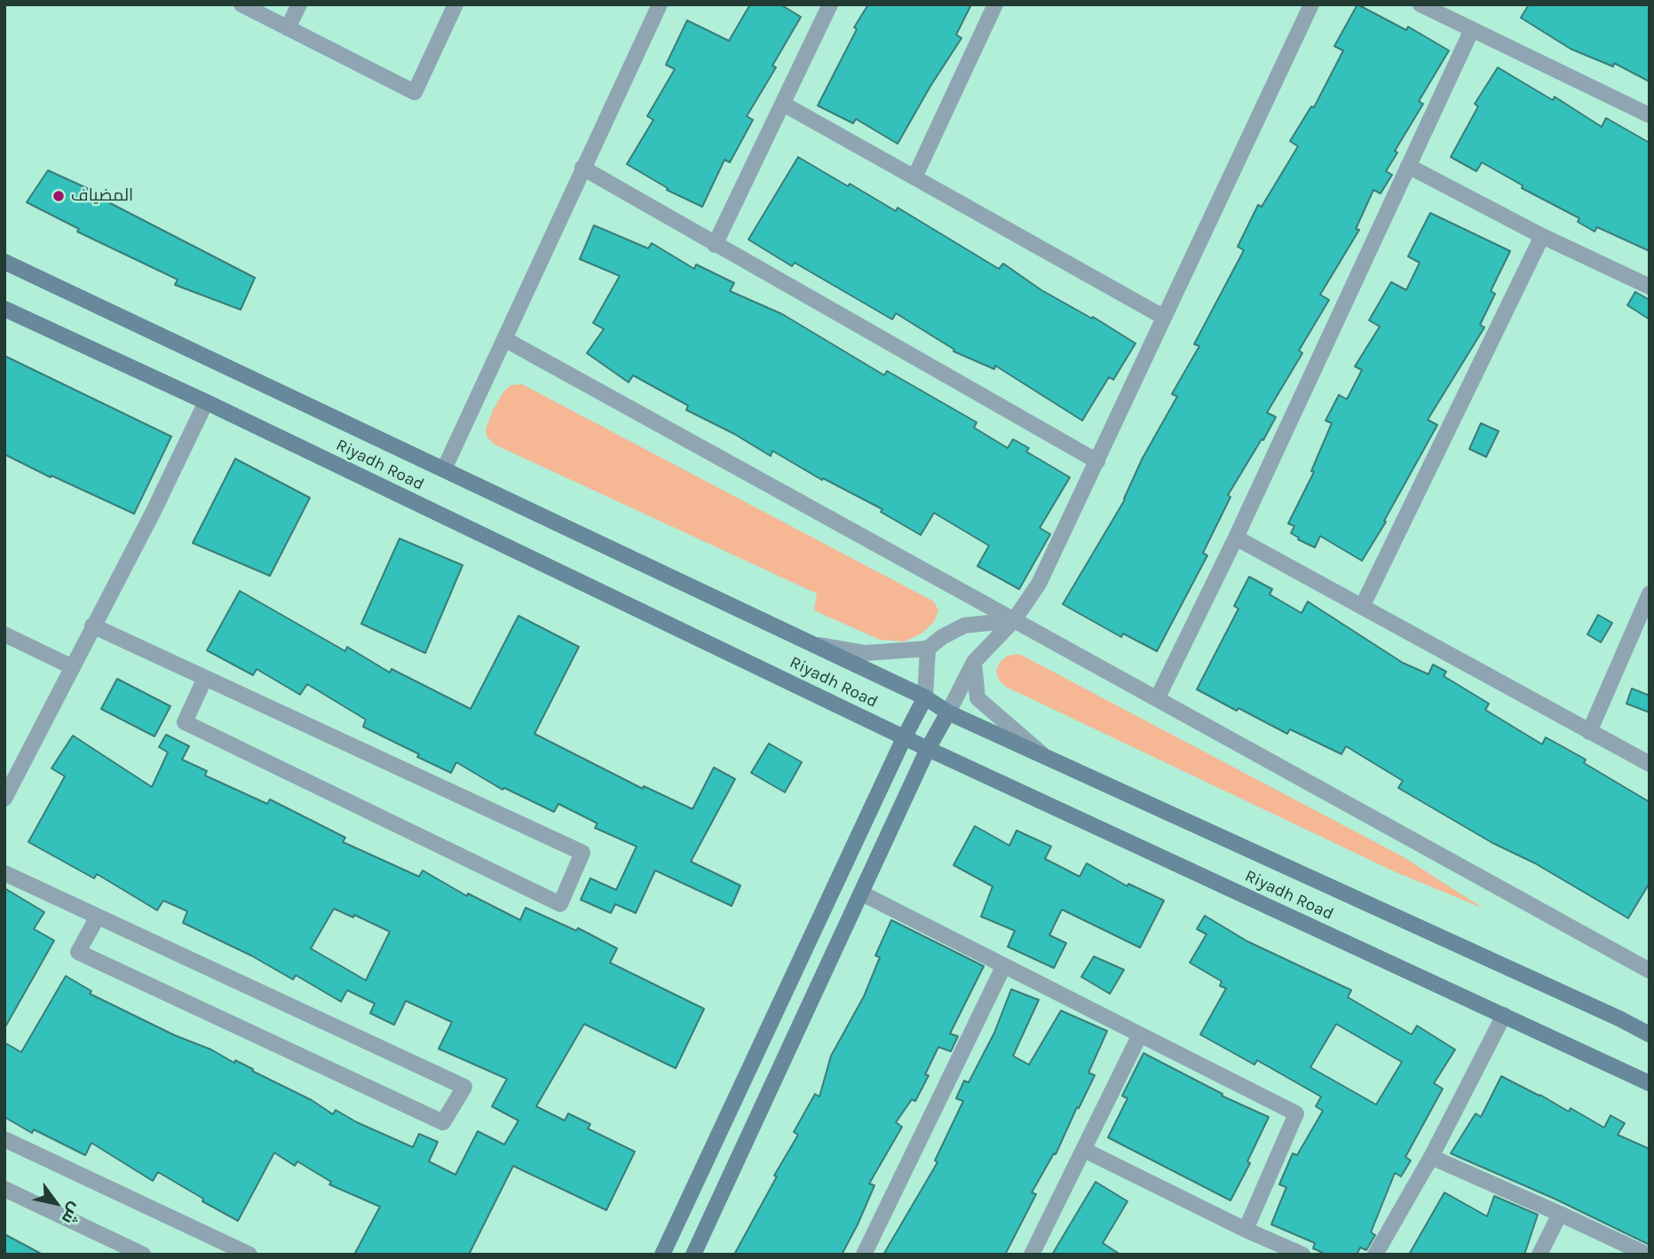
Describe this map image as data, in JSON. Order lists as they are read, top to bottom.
{
  "streets": {
    "street": ["Riyadh Road"]
  },
  "places": ["المضياف"],
  "north": "bottom right"
}
